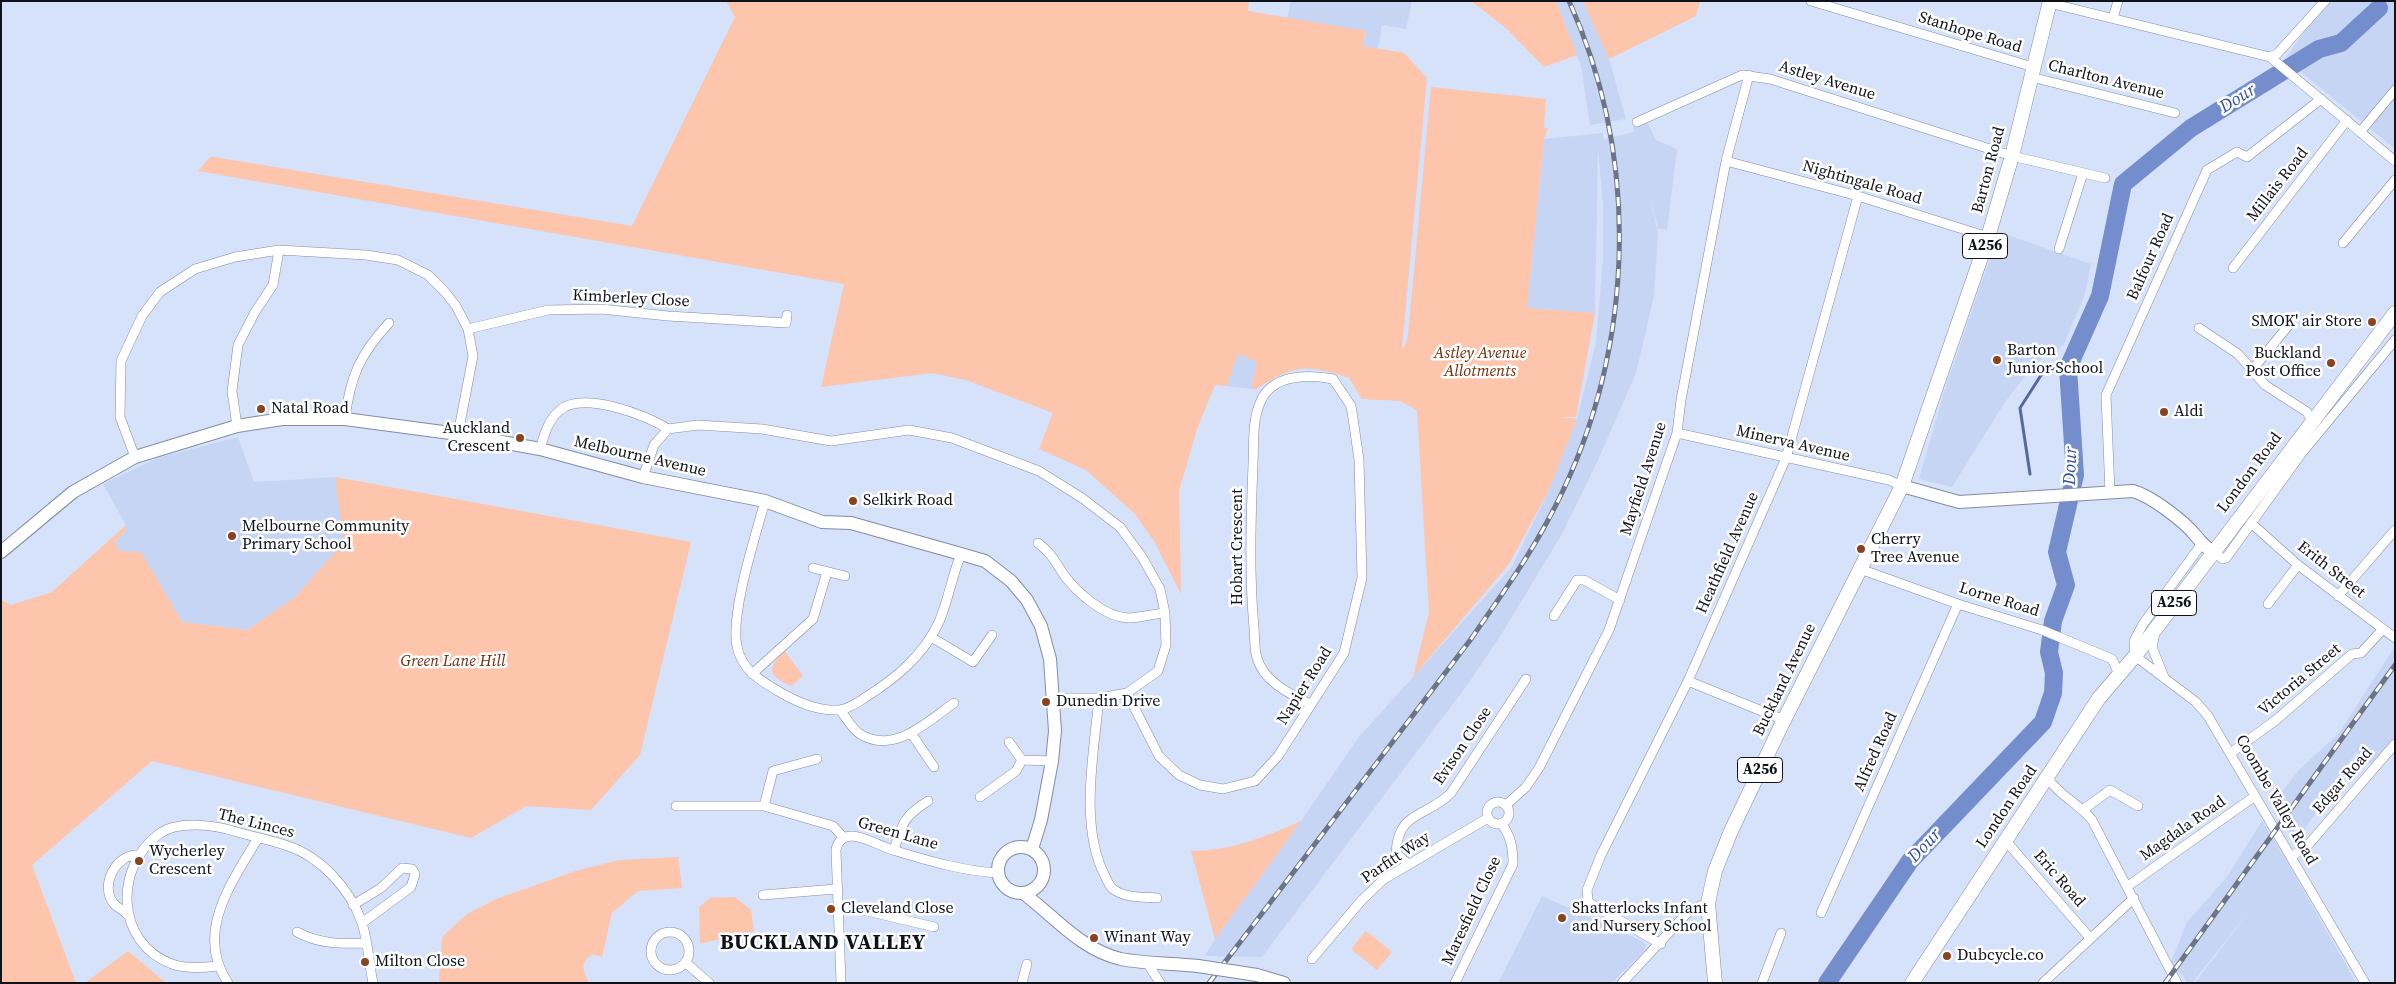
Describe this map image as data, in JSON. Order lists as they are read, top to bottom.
{
  "streets": {
    "main road": [
      "Barton Road",
      "A256",
      "London Road",
      "Buckland Avenue"
    ],
    "street": [
      "Stanhope Road",
      "Charlton Avenue",
      "Astley Avenue",
      "Nightingale Road",
      "Millais Road",
      "Balfour Road",
      "Kimberley Close",
      "Minerva Avenue",
      "Melbourne Avenue",
      "Mayfield Avenue",
      "Hobart Crescent",
      "Heathfield Avenue",
      "Erith Street",
      "Lorne Road",
      "Victoria Street",
      "Napier Road",
      "Evison Close",
      "Alfred Road",
      "Edgar Road",
      "Coombe Valley Road",
      "The Linces",
      "Magdala Road",
      "Green Lane",
      "Parfitt Way",
      "Eric Road",
      "Maresfield Close"
    ]
  },
  "crossings": [
    ["Stanhope Road", "Charlton Avenue"],
    ["Stanhope Road", "Barton Road"],
    ["Charlton Avenue", "Barton Road"],
    ["Astley Avenue", "Barton Road"],
    ["Astley Avenue", "Mayfield Avenue"],
    ["Barton Road", "Nightingale Road"],
    ["Barton Road", "Minerva Avenue"],
    ["Barton Road", "Buckland Avenue"],
    ["Nightingale Road", "Mayfield Avenue"],
    ["Nightingale Road", "Heathfield Avenue"],
    ["Minerva Avenue", "Mayfield Avenue"],
    ["Minerva Avenue", "Heathfield Avenue"],
    ["Minerva Avenue", "Buckland Avenue"],
    ["Melbourne Avenue", "Green Lane"],
    ["London Road", "Lorne Road"],
    ["London Road", "Coombe Valley Road"],
    ["London Road", "Eric Road"],
    ["Mayfield Avenue", "Parfitt Way"],
    ["Mayfield Avenue", "Maresfield Close"],
    ["Hobart Crescent", "Napier Road"],
    ["Erith Street", "Victoria Street"],
    ["Lorne Road", "Buckland Avenue"],
    ["Lorne Road", "Alfred Road"],
    ["Victoria Street", "Coombe Valley Road"],
    ["Evison Close", "Parfitt Way"],
    ["Edgar Road", "Coombe Valley Road"],
    ["Coombe Valley Road", "Magdala Road"],
    ["Parfitt Way", "Maresfield Close"]
  ],
  "districts": ["BUCKLAND VALLEY"],
  "water": ["Dour"],
  "parks": ["Astley Avenue Allotments", "Green Lane Hill"],
  "places": [
    "SMOK' air Store",
    "Barton Junior School",
    "Buckland Post Office",
    "Natal Road",
    "Aldi",
    "Auckland Crescent",
    "Selkirk Road",
    "Melbourne Community Primary School",
    "Cherry Tree Avenue",
    "Dunedin Drive",
    "Wycherley Crescent",
    "Cleveland Close",
    "Shatterlocks Infant and Nursery School",
    "Winant Way",
    "Dubcycle.co",
    "Milton Close"
  ]
}
